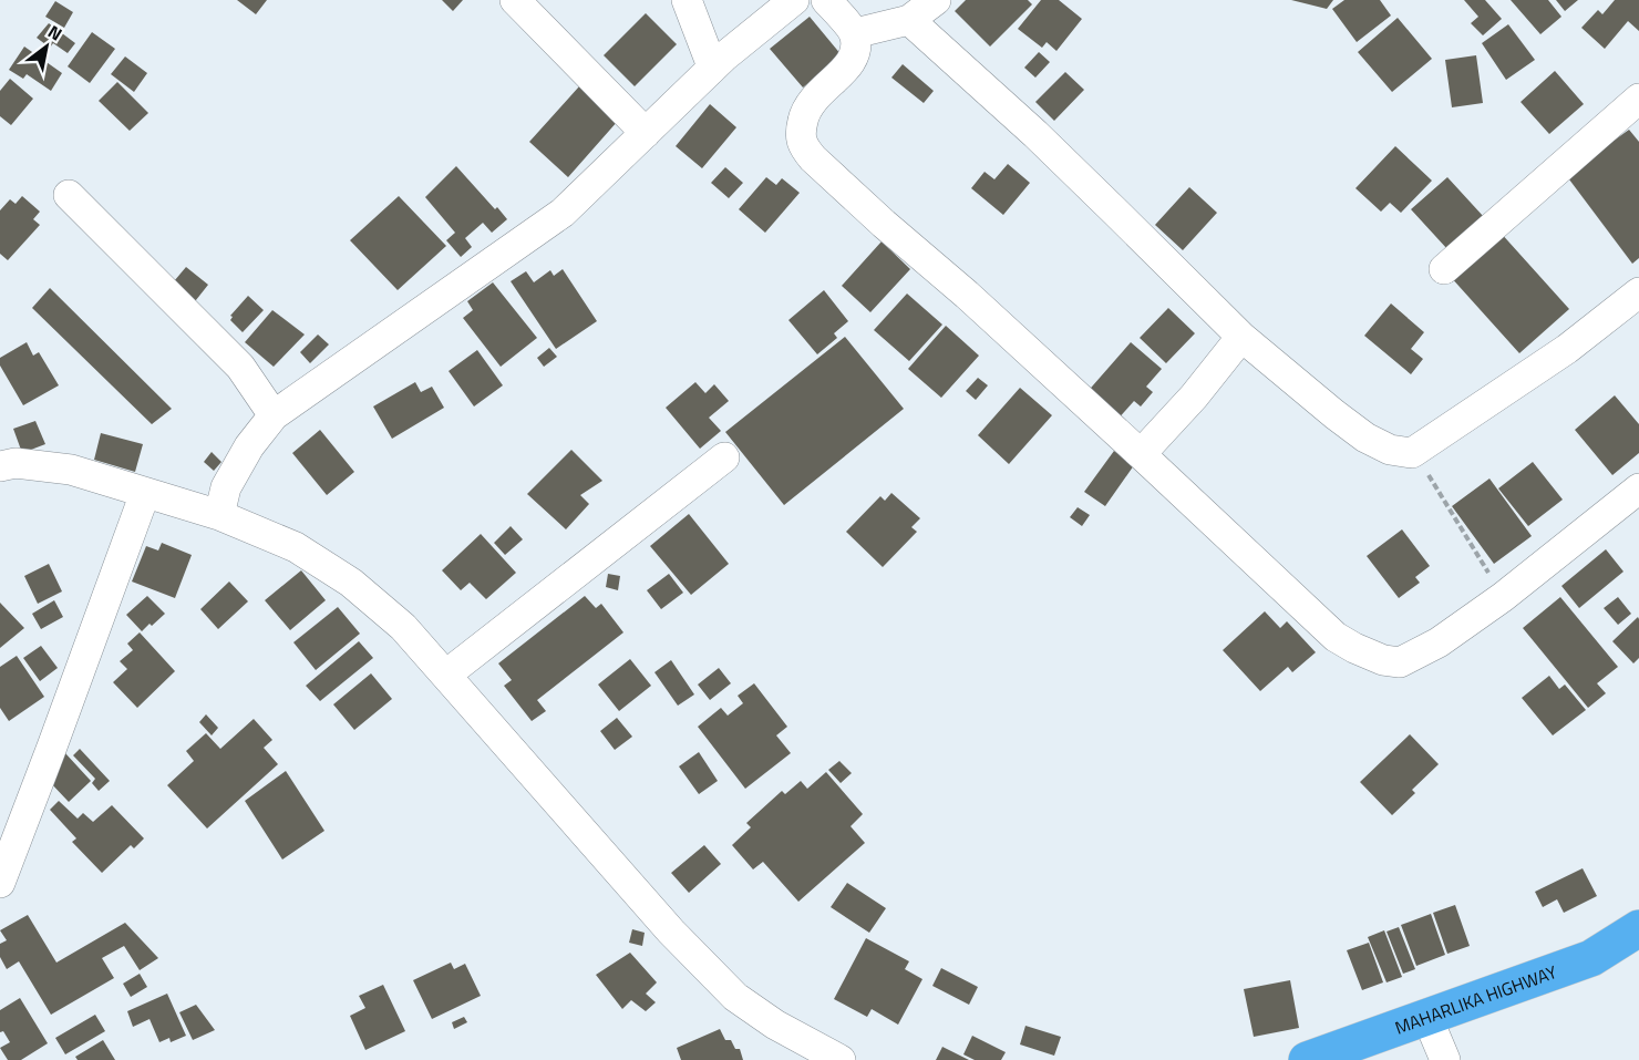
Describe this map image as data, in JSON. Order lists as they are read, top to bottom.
{
  "streets": {
    "highway": ["MAHARLIKA HIGHWAY"]
  },
  "north": "top right"
}
